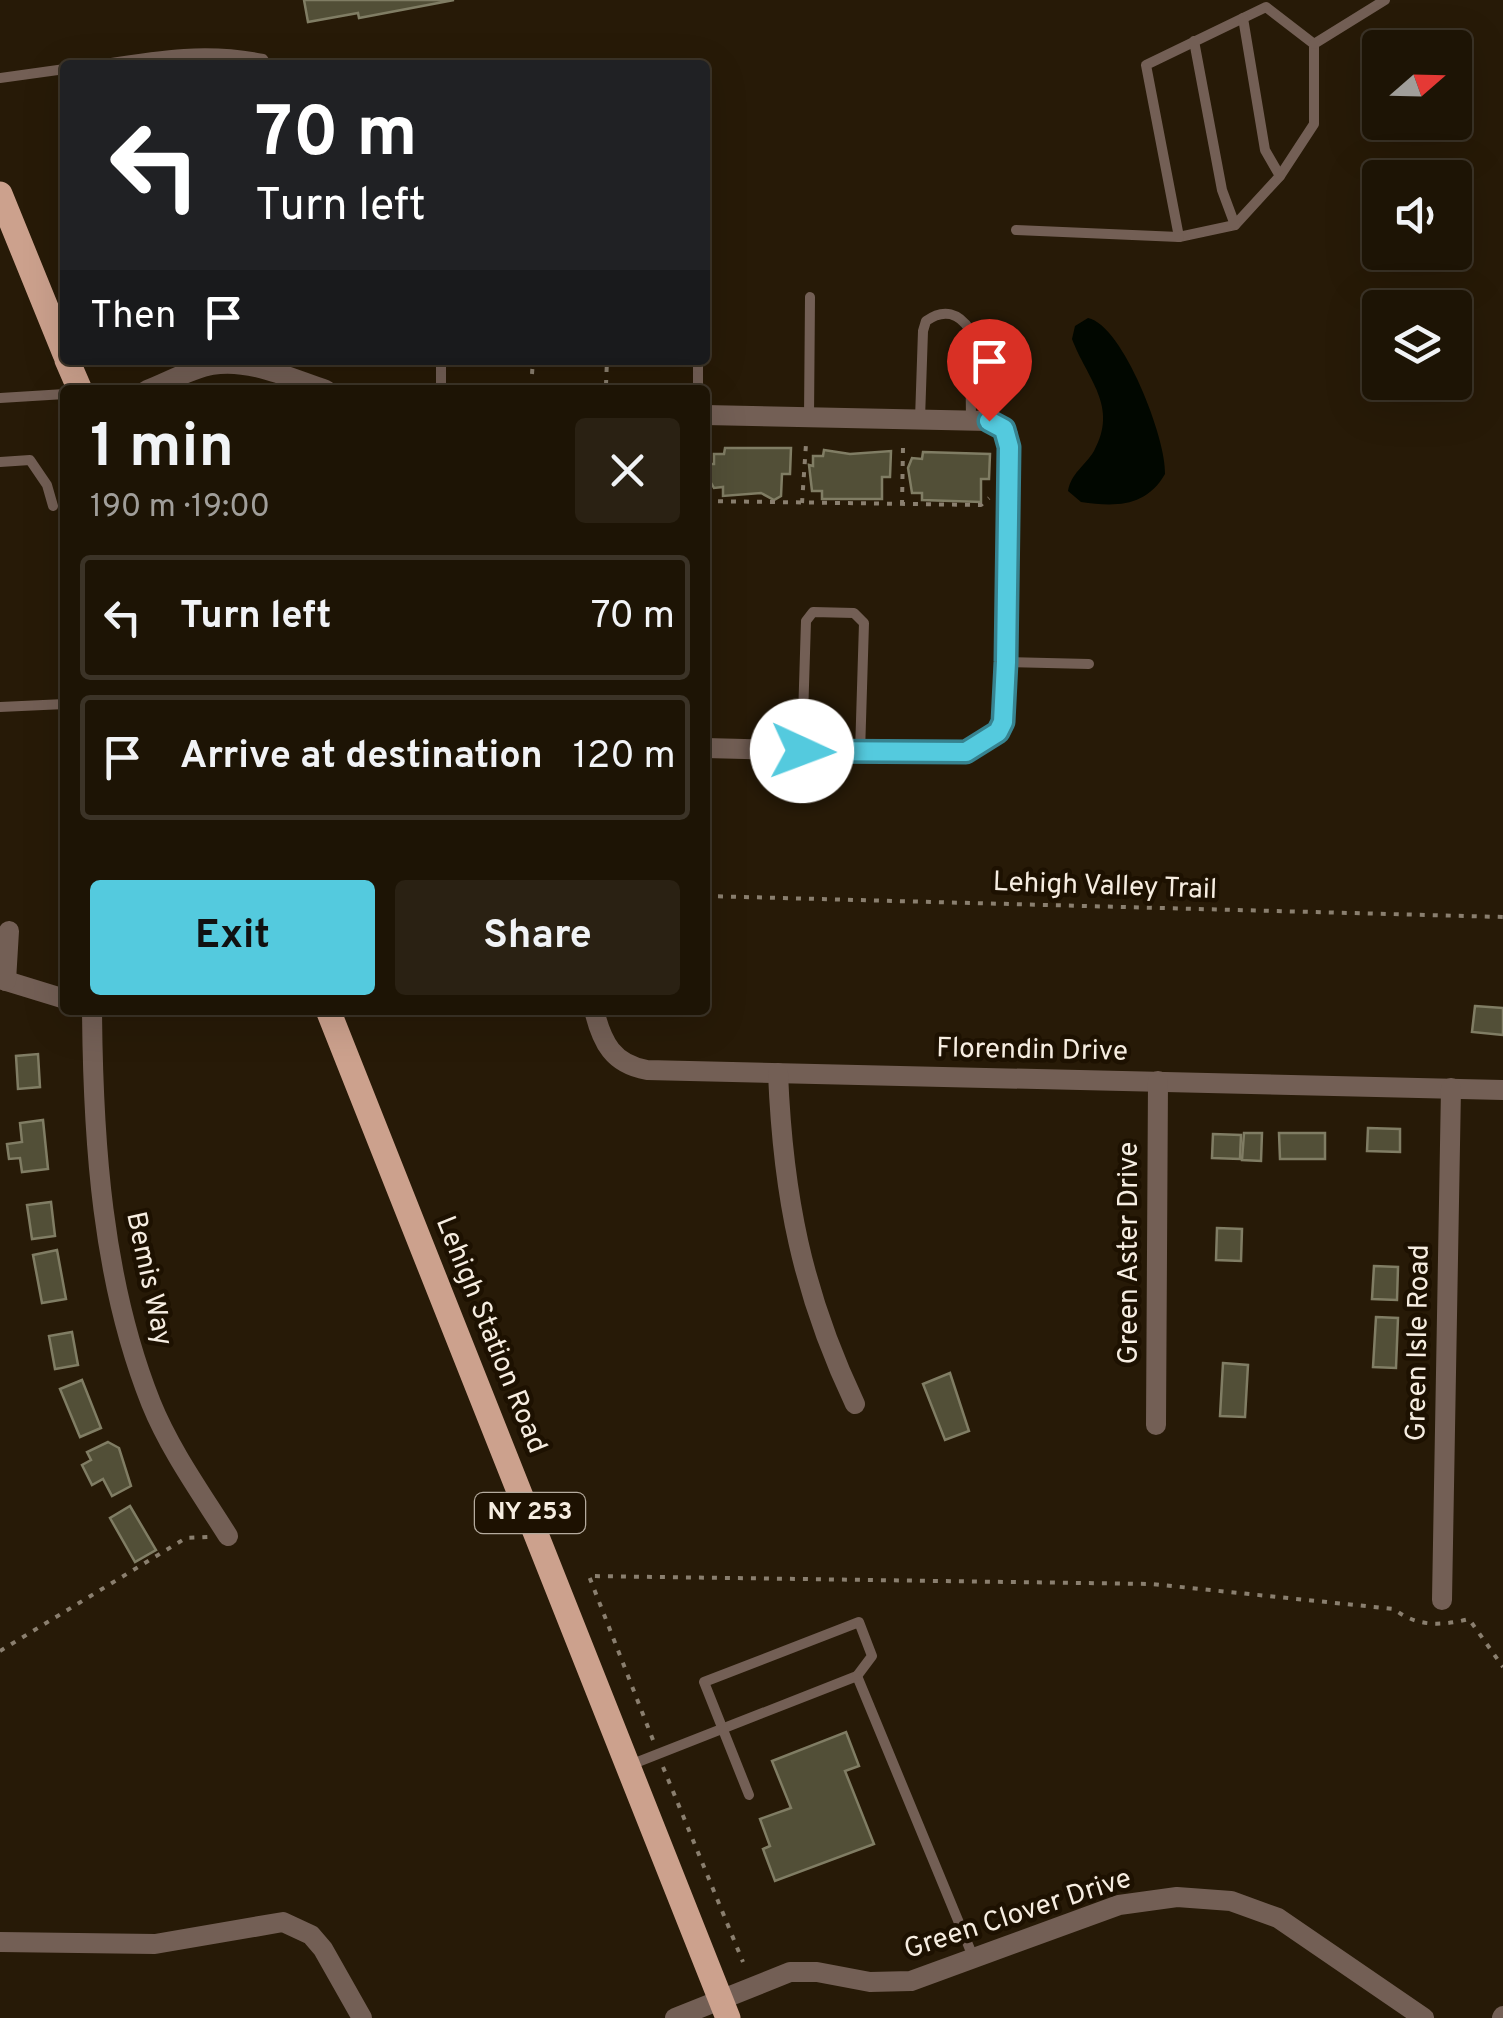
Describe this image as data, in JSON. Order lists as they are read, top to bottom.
{
  "streets": {
    "main road": ["Lehigh Station Road", "NY 253"],
    "street": [
      "Florendin Drive",
      "Green Aster Drive",
      "Bemis Way",
      "Green Isle Road",
      "Green Clover Drive"
    ],
    "path": ["Lehigh Valley Trail"]
  },
  "crossings": [
    ["Florendin Drive", "Green Aster Drive"],
    ["Florendin Drive", "Green Isle Road"],
    ["Lehigh Station Road", "Green Clover Drive"]
  ],
  "north": "right",
  "page": {
    "turn": ["70 m", "Turn left"],
    "then": "Then",
    "heading": ["1 min", "190 m · 19:00"],
    "list": [
      {
        "name": "Turn left",
        "value": "70 m"
      },
      {
        "name": "Arrive at destination",
        "value": "120 m"
      }
    ],
    "buttons": ["Exit", "Share"]
  }
}
